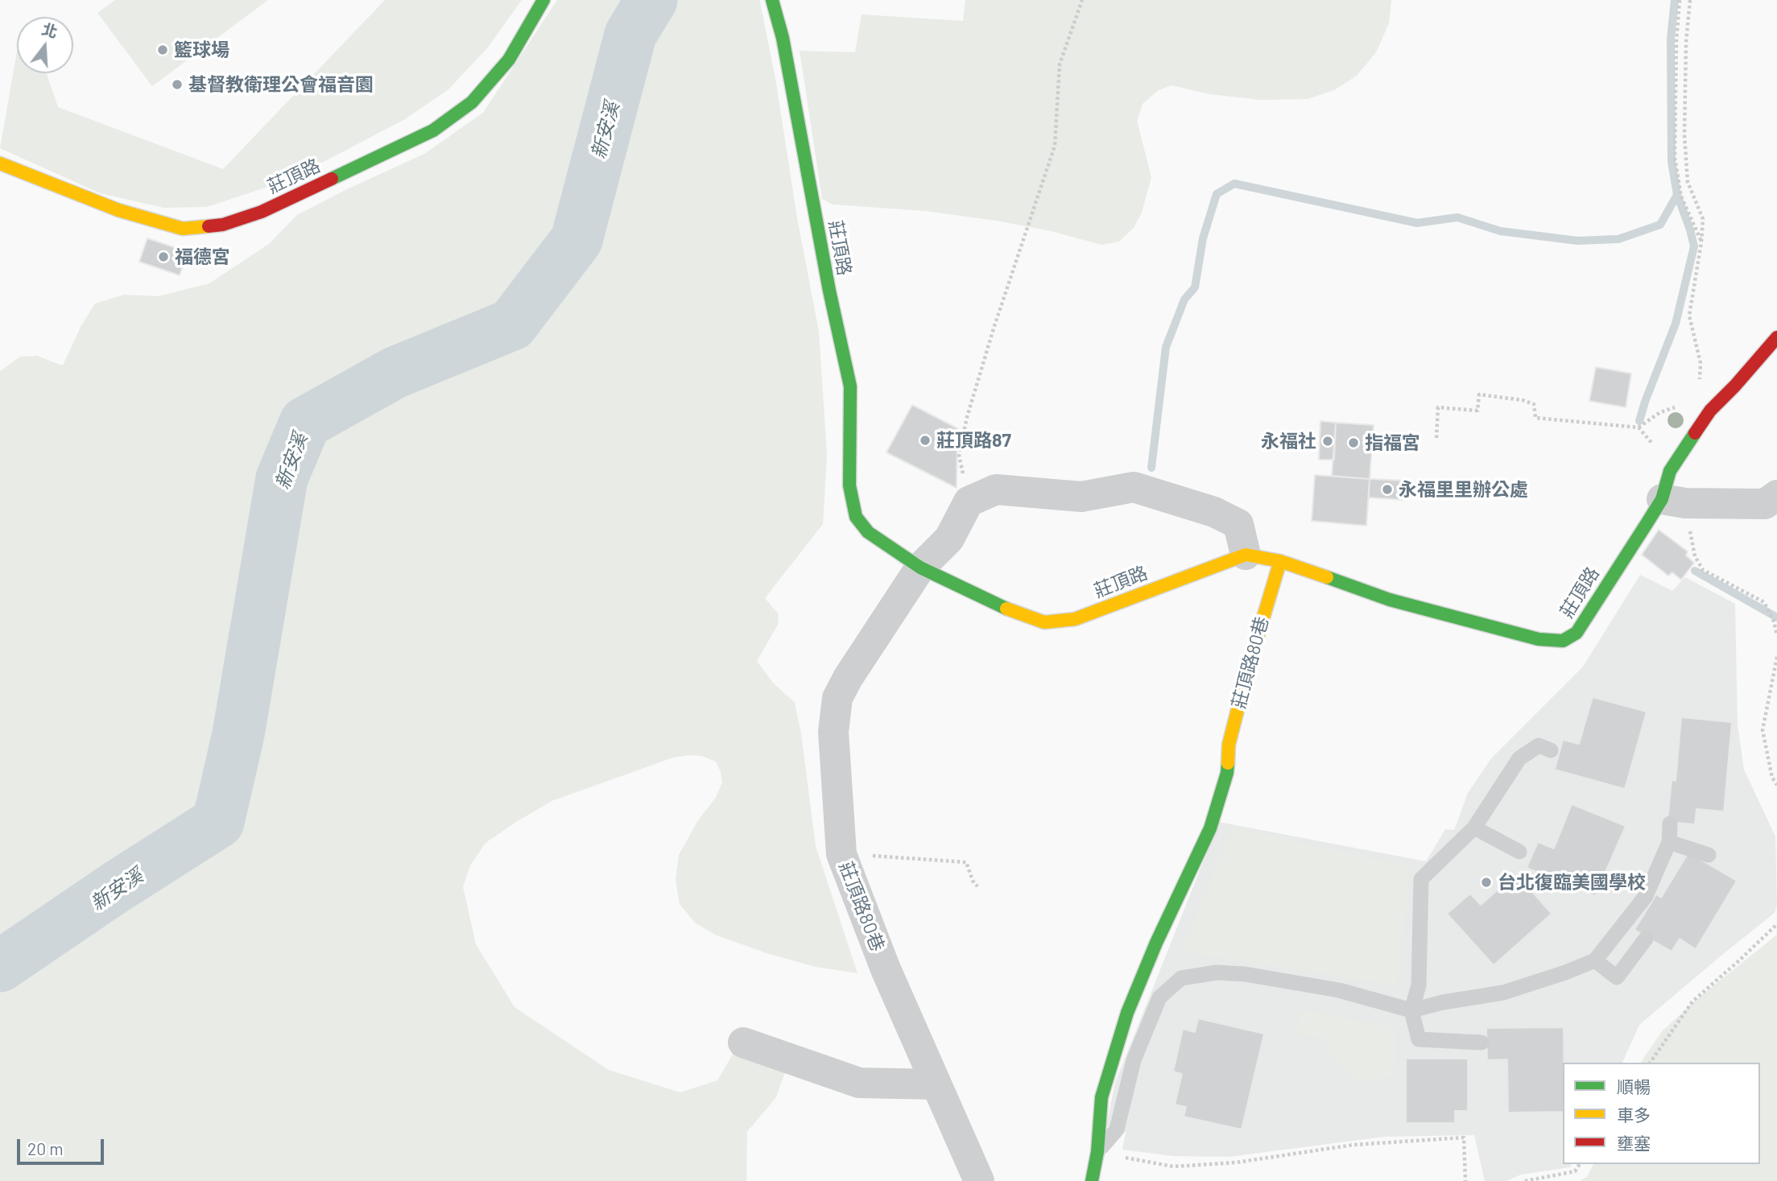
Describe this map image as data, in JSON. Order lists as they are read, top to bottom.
{
  "streets": {
    "street": ["莊頂路", "莊頂路80巷"]
  },
  "crossings": [
    ["莊頂路", "莊頂路80巷"]
  ],
  "water": ["新安溪"],
  "places": [
    "籃球場",
    "基督教衛理公會福音園",
    "福德宮",
    "莊頂路87",
    "永福社",
    "指福宮",
    "永福里里辦公處",
    "台北復臨美國學校"
  ],
  "legend": ["順暢", "車多", "壅塞"],
  "scale_bar": "20 m",
  "north": "top"
}
